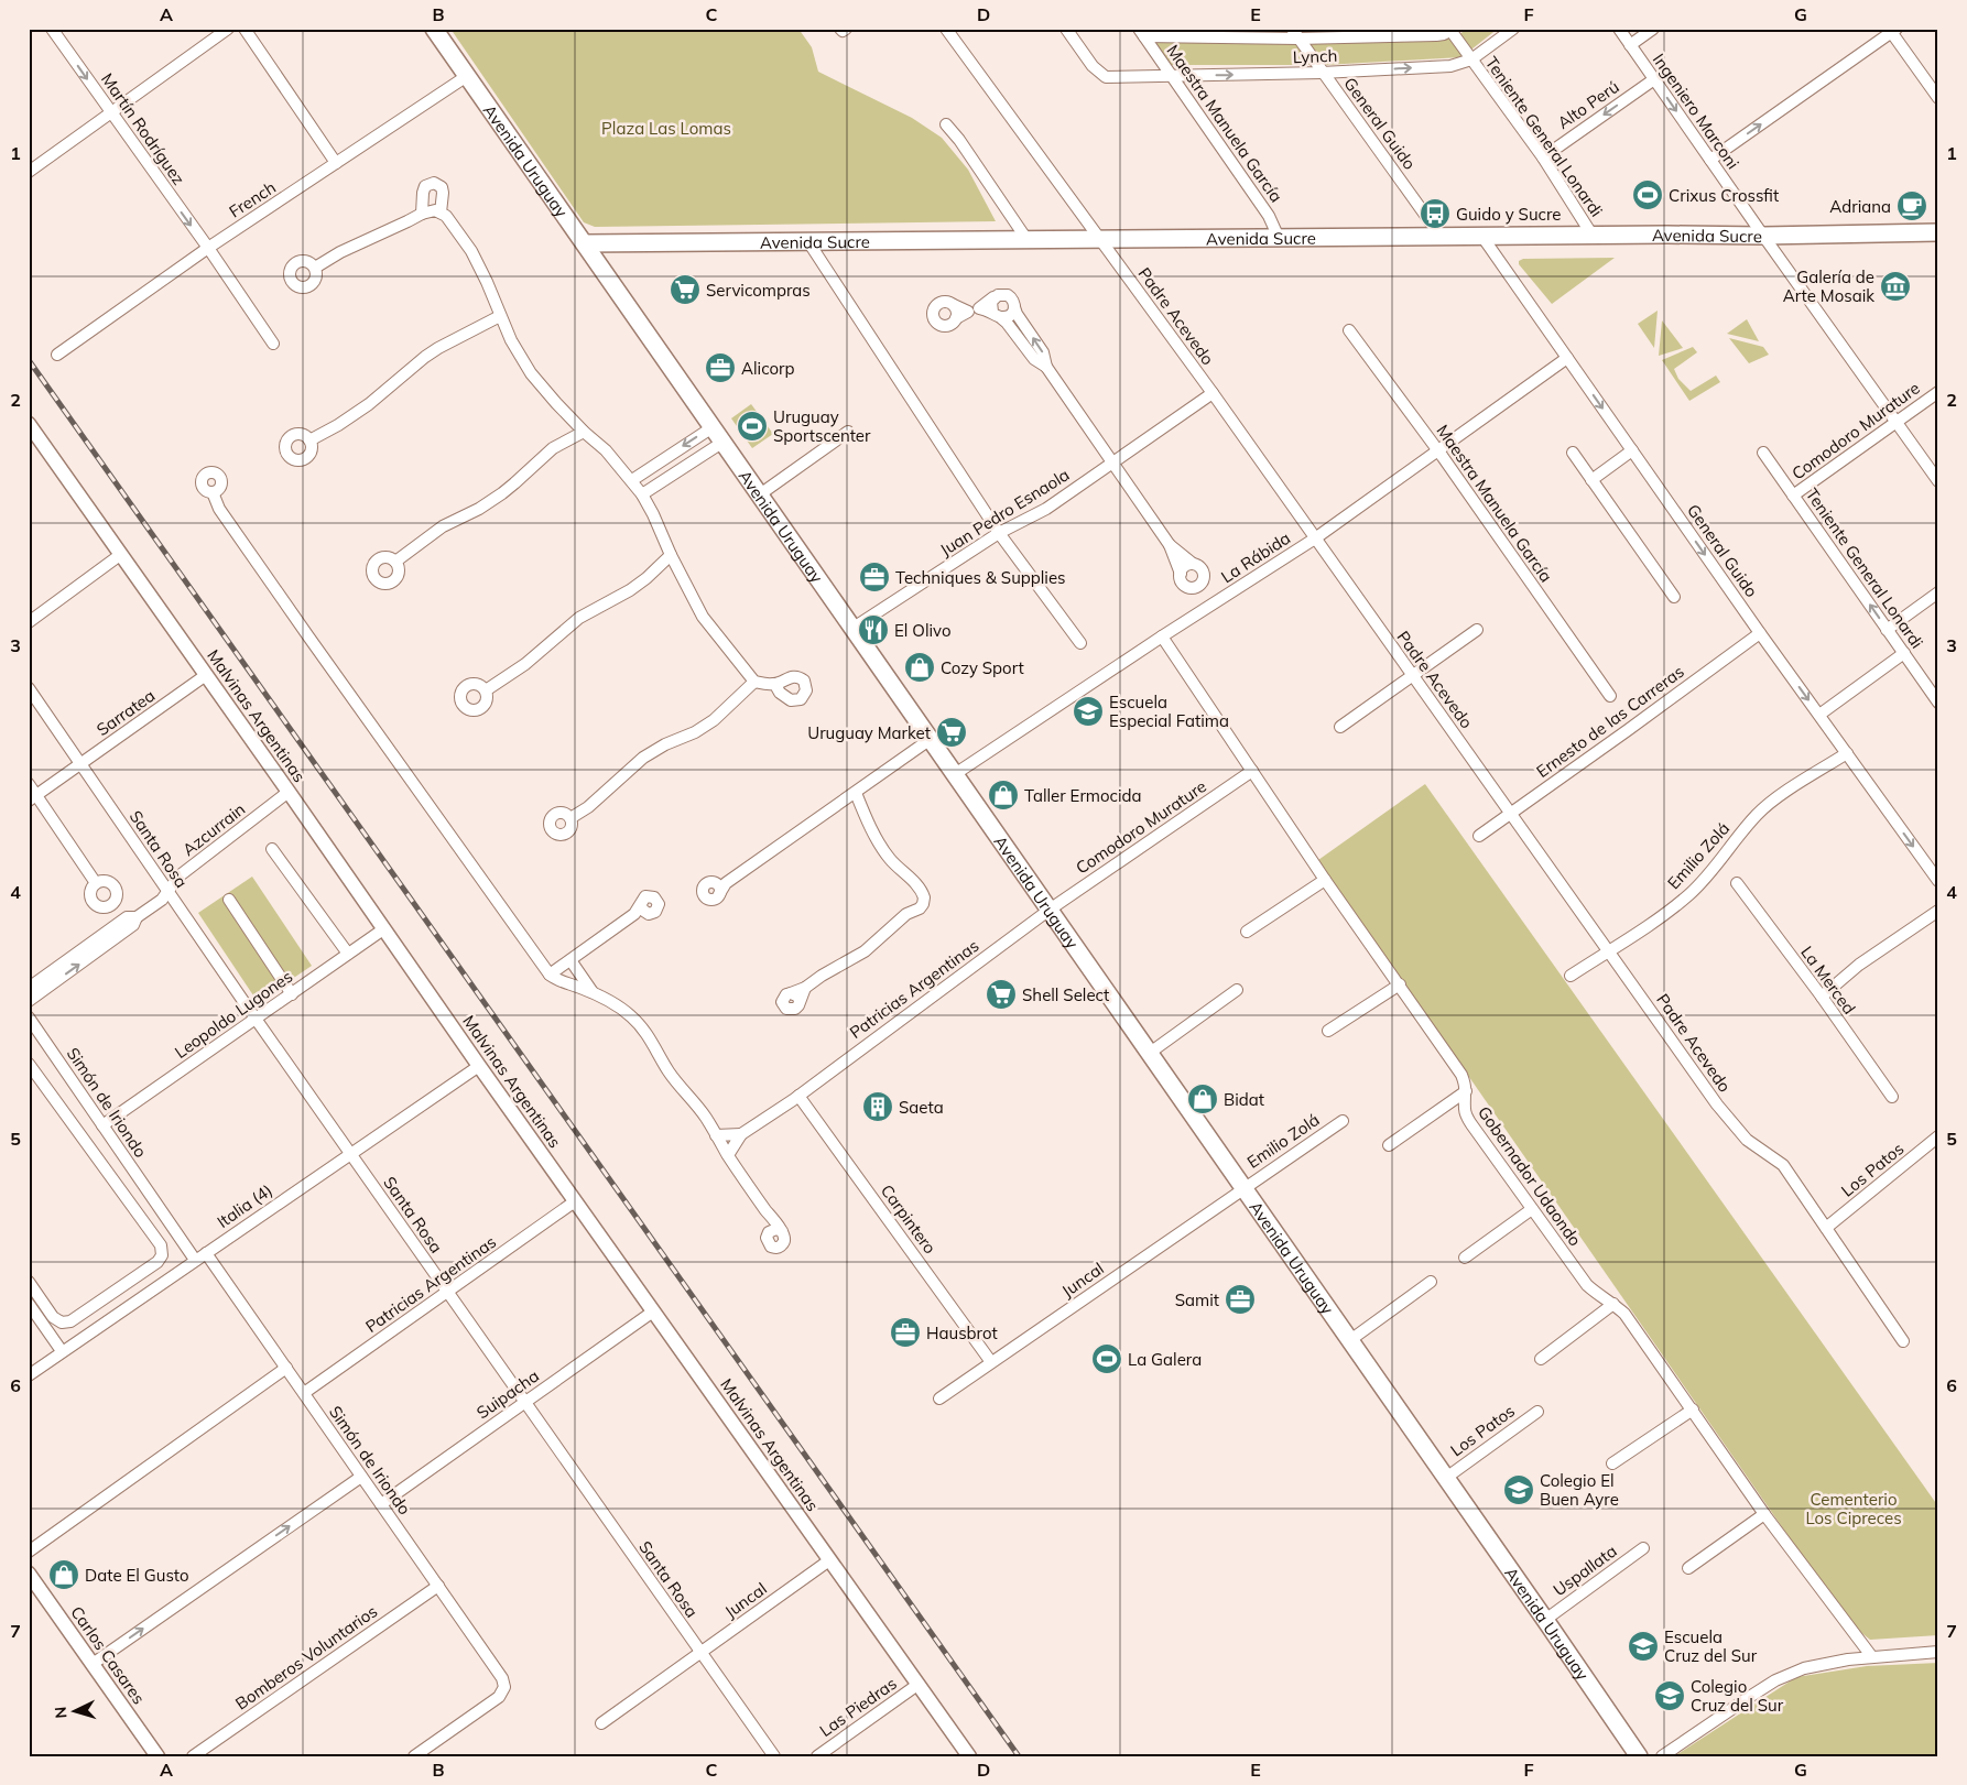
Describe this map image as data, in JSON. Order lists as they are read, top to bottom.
{
  "streets": {
    "main road": ["Avenida Uruguay", "Avenida Sucre"],
    "street": [
      "Lynch",
      "Alto Perú",
      "Ingeniero Marconi",
      "Maestra Manuela García",
      "General Guido",
      "Martín Rodríguez",
      "Teniente General Lonardi",
      "French",
      "Padre Acevedo",
      "Comodoro Murature",
      "Juan Pedro Esnaola",
      "La Rábida",
      "Sarratea",
      "Malvinas Argentinas",
      "Ernesto de las Carreras",
      "Azcurrain",
      "Santa Rosa",
      "Emilio Zolá",
      "La Merced",
      "Patricias Argentinas",
      "Leopoldo Lugones",
      "Simón de Iriondo",
      "Los Patos",
      "Gobernador Udaondo",
      "Italia (4)",
      "Carpintero",
      "Juncal",
      "Suipacha",
      "Uspallata",
      "Carlos Casares",
      "Bomberos Voluntarios",
      "Las Piedras"
    ]
  },
  "crossings": [
    ["Lynch", "Maestra Manuela García"],
    ["Lynch", "General Guido"],
    ["Lynch", "Teniente General Lonardi"],
    ["Alto Perú", "Ingeniero Marconi"],
    ["Alto Perú", "Teniente General Lonardi"],
    ["Ingeniero Marconi", "Avenida Sucre"],
    ["Ingeniero Marconi", "Comodoro Murature"],
    ["Maestra Manuela García", "Avenida Sucre"],
    ["Maestra Manuela García", "La Rábida"],
    ["General Guido", "Avenida Sucre"],
    ["General Guido", "La Rábida"],
    ["General Guido", "Ernesto de las Carreras"],
    ["General Guido", "Emilio Zolá"],
    ["Martín Rodríguez", "French"],
    ["Teniente General Lonardi", "Avenida Sucre"],
    ["Teniente General Lonardi", "Comodoro Murature"],
    ["Avenida Uruguay", "French"],
    ["Avenida Uruguay", "Avenida Sucre"],
    ["Avenida Uruguay", "Comodoro Murature"],
    ["Avenida Uruguay", "Juan Pedro Esnaola"],
    ["Avenida Uruguay", "La Rábida"],
    ["Avenida Uruguay", "Emilio Zolá"],
    ["Avenida Uruguay", "Patricias Argentinas"],
    ["Avenida Uruguay", "Los Patos"],
    ["Avenida Uruguay", "Juncal"],
    ["Avenida Uruguay", "Uspallata"],
    ["Avenida Sucre", "Padre Acevedo"],
    ["Padre Acevedo", "Juan Pedro Esnaola"],
    ["Padre Acevedo", "La Rábida"],
    ["Padre Acevedo", "Ernesto de las Carreras"],
    ["Padre Acevedo", "Emilio Zolá"],
    ["Padre Acevedo", "Los Patos"],
    ["Comodoro Murature", "Patricias Argentinas"],
    ["Comodoro Murature", "Gobernador Udaondo"],
    ["La Rábida", "Gobernador Udaondo"],
    ["Sarratea", "Malvinas Argentinas"],
    ["Sarratea", "Santa Rosa"],
    ["Malvinas Argentinas", "Azcurrain"],
    ["Malvinas Argentinas", "Patricias Argentinas"],
    ["Malvinas Argentinas", "Leopoldo Lugones"],
    ["Malvinas Argentinas", "Italia (4)"],
    ["Malvinas Argentinas", "Juncal"],
    ["Malvinas Argentinas", "Suipacha"],
    ["Malvinas Argentinas", "Las Piedras"],
    ["Azcurrain", "Santa Rosa"],
    ["Santa Rosa", "Patricias Argentinas"],
    ["Santa Rosa", "Leopoldo Lugones"],
    ["Santa Rosa", "Italia (4)"],
    ["Santa Rosa", "Juncal"],
    ["Santa Rosa", "Suipacha"],
    ["Emilio Zolá", "Juncal"],
    ["Patricias Argentinas", "Simón de Iriondo"],
    ["Patricias Argentinas", "Carpintero"],
    ["Leopoldo Lugones", "Simón de Iriondo"],
    ["Simón de Iriondo", "Italia (4)"],
    ["Simón de Iriondo", "Suipacha"],
    ["Simón de Iriondo", "Bomberos Voluntarios"],
    ["Carpintero", "Juncal"]
  ],
  "one_way": ["Alto Perú", "General Guido", "Martín Rodríguez"],
  "parks": ["Plaza Las Lomas", "Cementerio Los Cipreces"],
  "places": {
    "sports": ["Crixus Crossfit", "Uruguay Sportscenter", "La Galera"],
    "cafe": ["Adriana"],
    "bus stop": ["Guido y Sucre"],
    "museum": ["Galería de Arte Mosaik"],
    "supermarket": ["Servicompras", "Uruguay Market", "Shell Select"],
    "office": [
      "Alicorp",
      "Techniques & Supplies",
      "Samit",
      "Hausbrot"
    ],
    "restaurant": ["El Olivo"],
    "shop": [
      "Cozy Sport",
      "Taller Ermocida",
      "Bidat",
      "Date El Gusto"
    ],
    "school or university": [
      "Escuela Especial Fatima",
      "Colegio El Buen Ayre",
      "Escuela Cruz del Sur",
      "Colegio Cruz del Sur"
    ],
    "building": ["Saeta"]
  },
  "north": "left",
  "grid": {
    "columns": [
      "A",
      "B",
      "C",
      "D",
      "E",
      "F",
      "G"
    ],
    "rows": [
      "1",
      "2",
      "3",
      "4",
      "5",
      "6",
      "7"
    ]
  }
}
